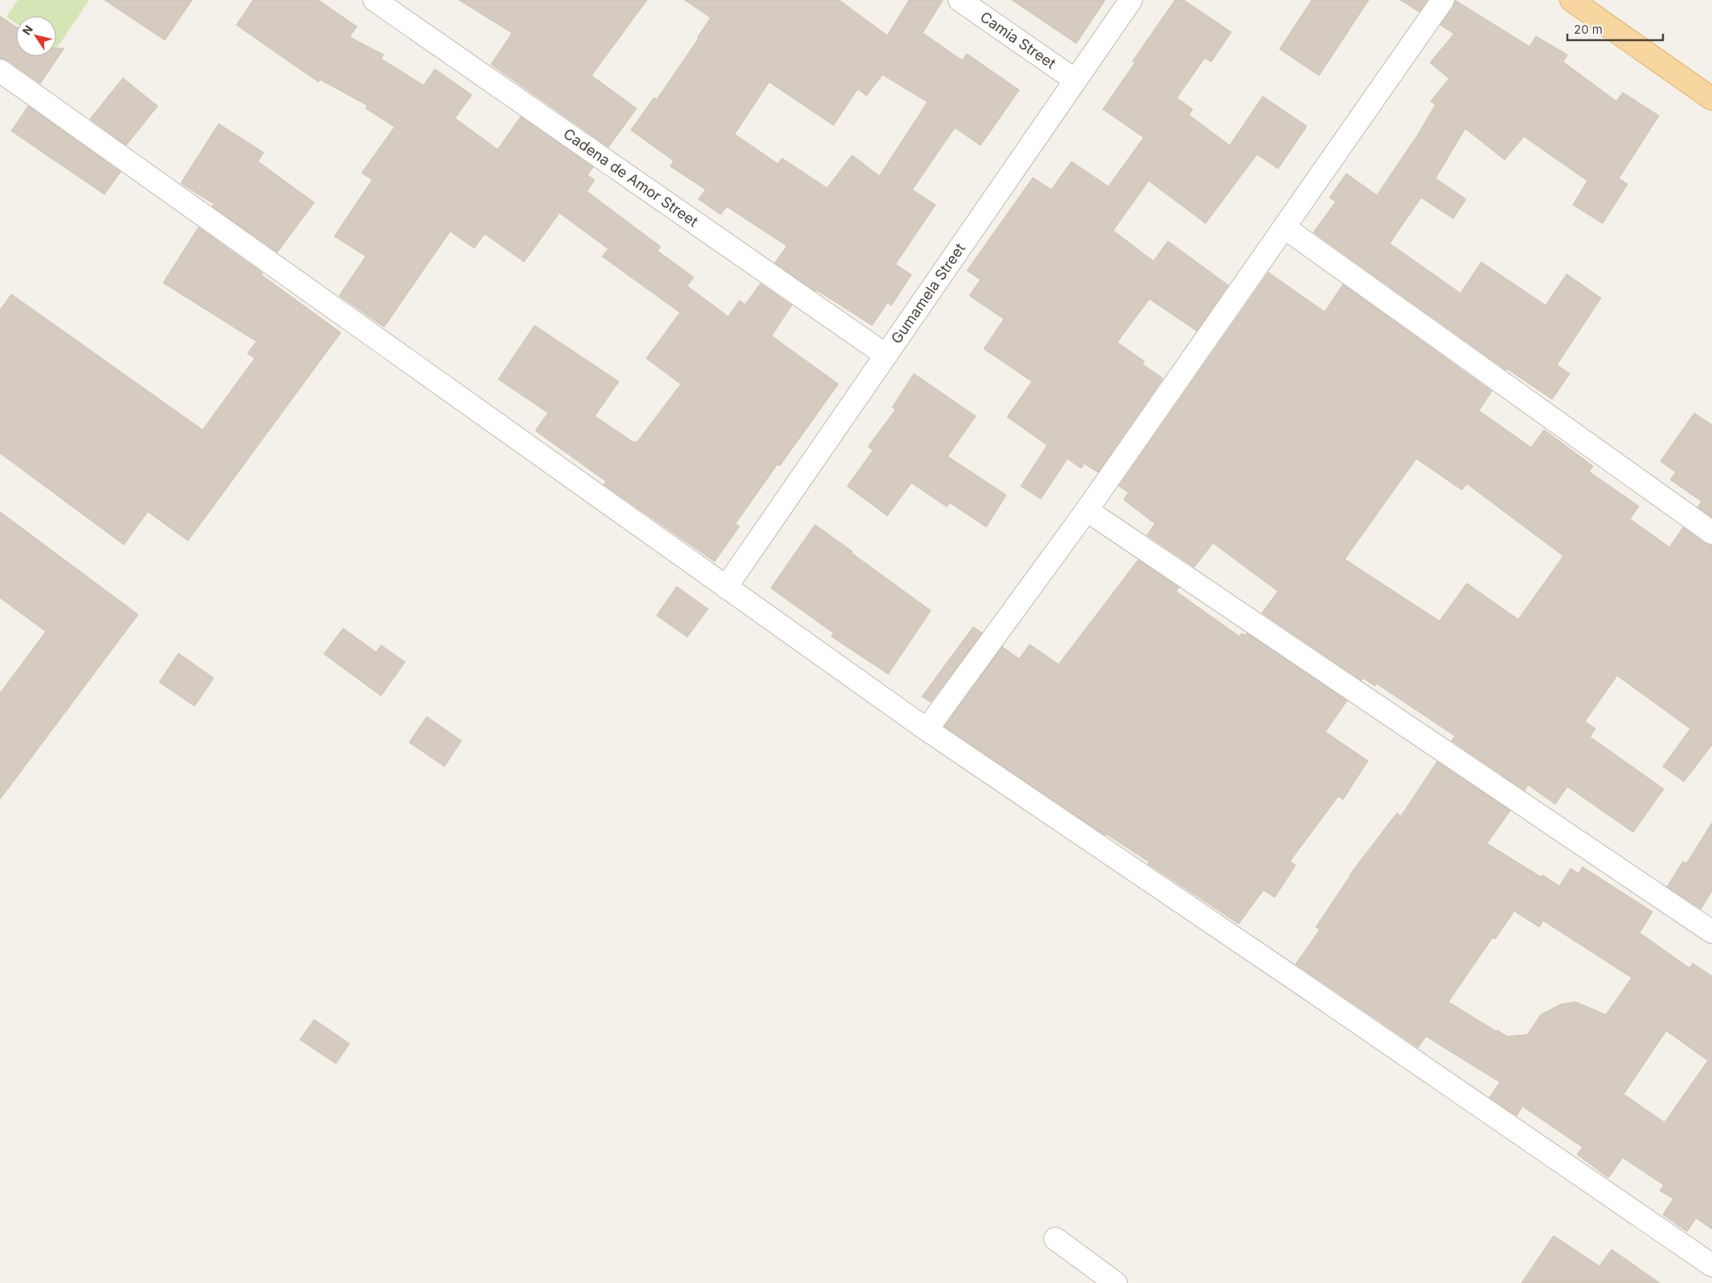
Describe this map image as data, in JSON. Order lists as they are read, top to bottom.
{
  "streets": {
    "street": ["Camia Street", "Cadena de Amor Street", "Gumamela Street"]
  },
  "crossings": [
    ["Camia Street", "Gumamela Street"],
    ["Cadena de Amor Street", "Gumamela Street"]
  ],
  "scale_bar": "20 m",
  "north": "top left"
}
